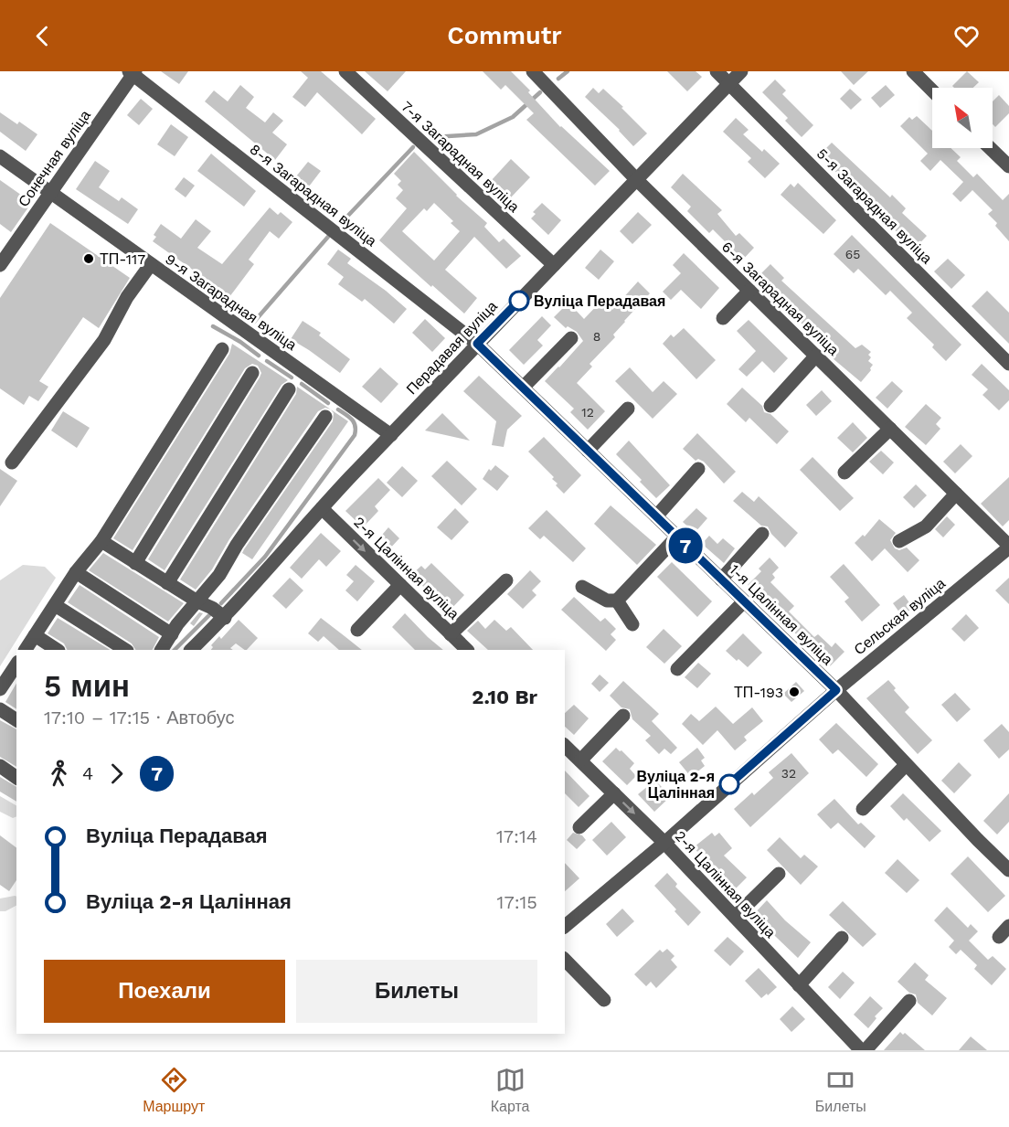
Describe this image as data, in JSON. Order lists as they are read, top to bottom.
{
  "streets": {
    "street": [
      "7-я Загарадная вуліца",
      "Сонечная вуліца",
      "8-я Загарадная вуліца",
      "5-я Загарадная вуліца",
      "6-я Загарадная вуліца",
      "9-я Загарадная вуліца",
      "Перадавая вуліца",
      "2-я Цалінная вуліца",
      "1-я Цалінная вуліца",
      "Сельская вуліца"
    ]
  },
  "crossings": [
    ["7-я Загарадная вуліца", "Перадавая вуліца"],
    ["Сонечная вуліца", "8-я Загарадная вуліца"],
    ["Сонечная вуліца", "9-я Загарадная вуліца"],
    ["8-я Загарадная вуліца", "Перадавая вуліца"],
    ["8-я Загарадная вуліца", "1-я Цалінная вуліца"],
    ["5-я Загарадная вуліца", "Перадавая вуліца"],
    ["6-я Загарадная вуліца", "Перадавая вуліца"],
    ["6-я Загарадная вуліца", "Сельская вуліца"],
    ["9-я Загарадная вуліца", "Перадавая вуліца"],
    ["Перадавая вуліца", "2-я Цалінная вуліца"],
    ["Перадавая вуліца", "1-я Цалінная вуліца"],
    ["2-я Цалінная вуліца", "Сельская вуліца"],
    ["1-я Цалінная вуліца", "Сельская вуліца"]
  ],
  "places": [
    "ТП-117",
    "Вуліца Перадавая",
    "ТП-193",
    "Вуліца 2-я Цалінная"
  ],
  "lines": ["bus line 7"],
  "house_numbers": [
    "65",
    "8",
    "12",
    "32"
  ],
  "north": "top left",
  "page": {
    "header": "Commutr",
    "on_map": "7",
    "heading": ["5 мин", "17:10 – 17:15 · Автобус", "2.10 Br"],
    "legs": ["4", "7"],
    "list": [
      {
        "name": "Вуліца Перадавая",
        "value": "17:14"
      },
      {
        "name": "Вуліца 2-я Цалінная",
        "value": "17:15"
      }
    ],
    "buttons": ["Поехали", "Билеты"],
    "tabs": ["Маршрут", "Карта", "Билеты"]
  }
}
